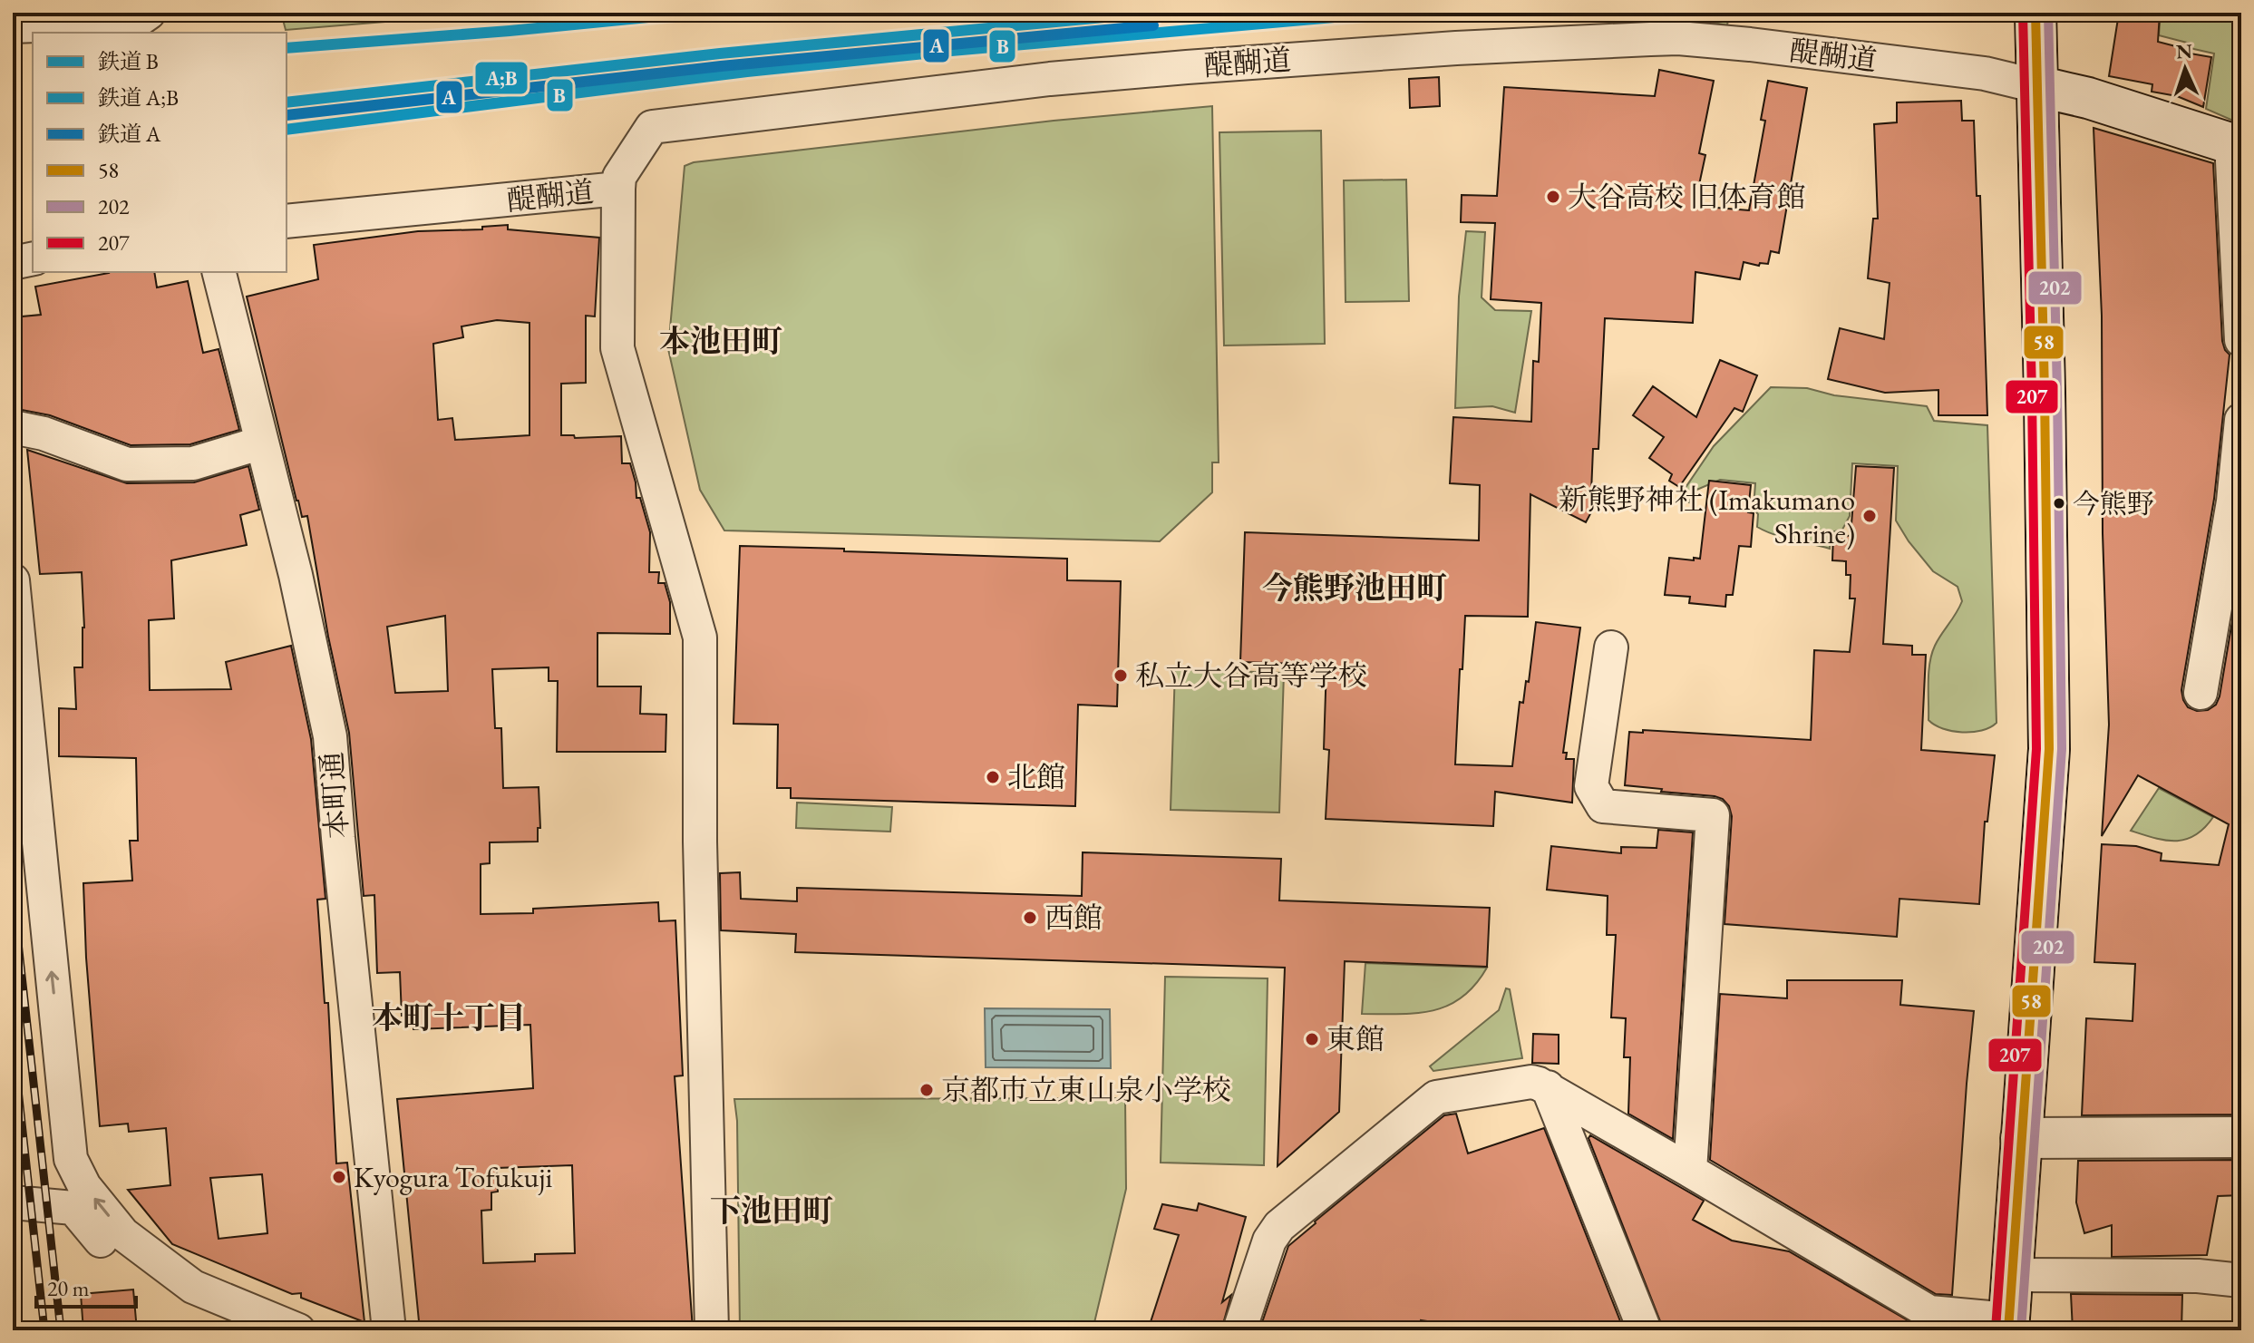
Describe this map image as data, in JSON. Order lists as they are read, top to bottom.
{
  "streets": {
    "main road": ["醍醐道"],
    "street": ["本町通"]
  },
  "districts": [
    "本池田町",
    "今熊野池田町",
    "本町十丁目",
    "下池田町"
  ],
  "places": [
    "大谷高校 旧体育館",
    "今熊野",
    "新熊野神社 (Imakumano Shrine)",
    "私立大谷高等学校",
    "北館",
    "西館",
    "東館",
    "京都市立東山泉小学校",
    "Kyogura Tofukuji"
  ],
  "lines": [
    "rail line B",
    "rail line A;B",
    "transit line 58",
    "transit line 202",
    "transit line 207",
    "rail line A"
  ],
  "legend": [
    "鉄道 B",
    "鉄道 A;B",
    "鉄道 A",
    "58",
    "202",
    "207"
  ],
  "scale_bar": "20 m",
  "north": "top"
}
